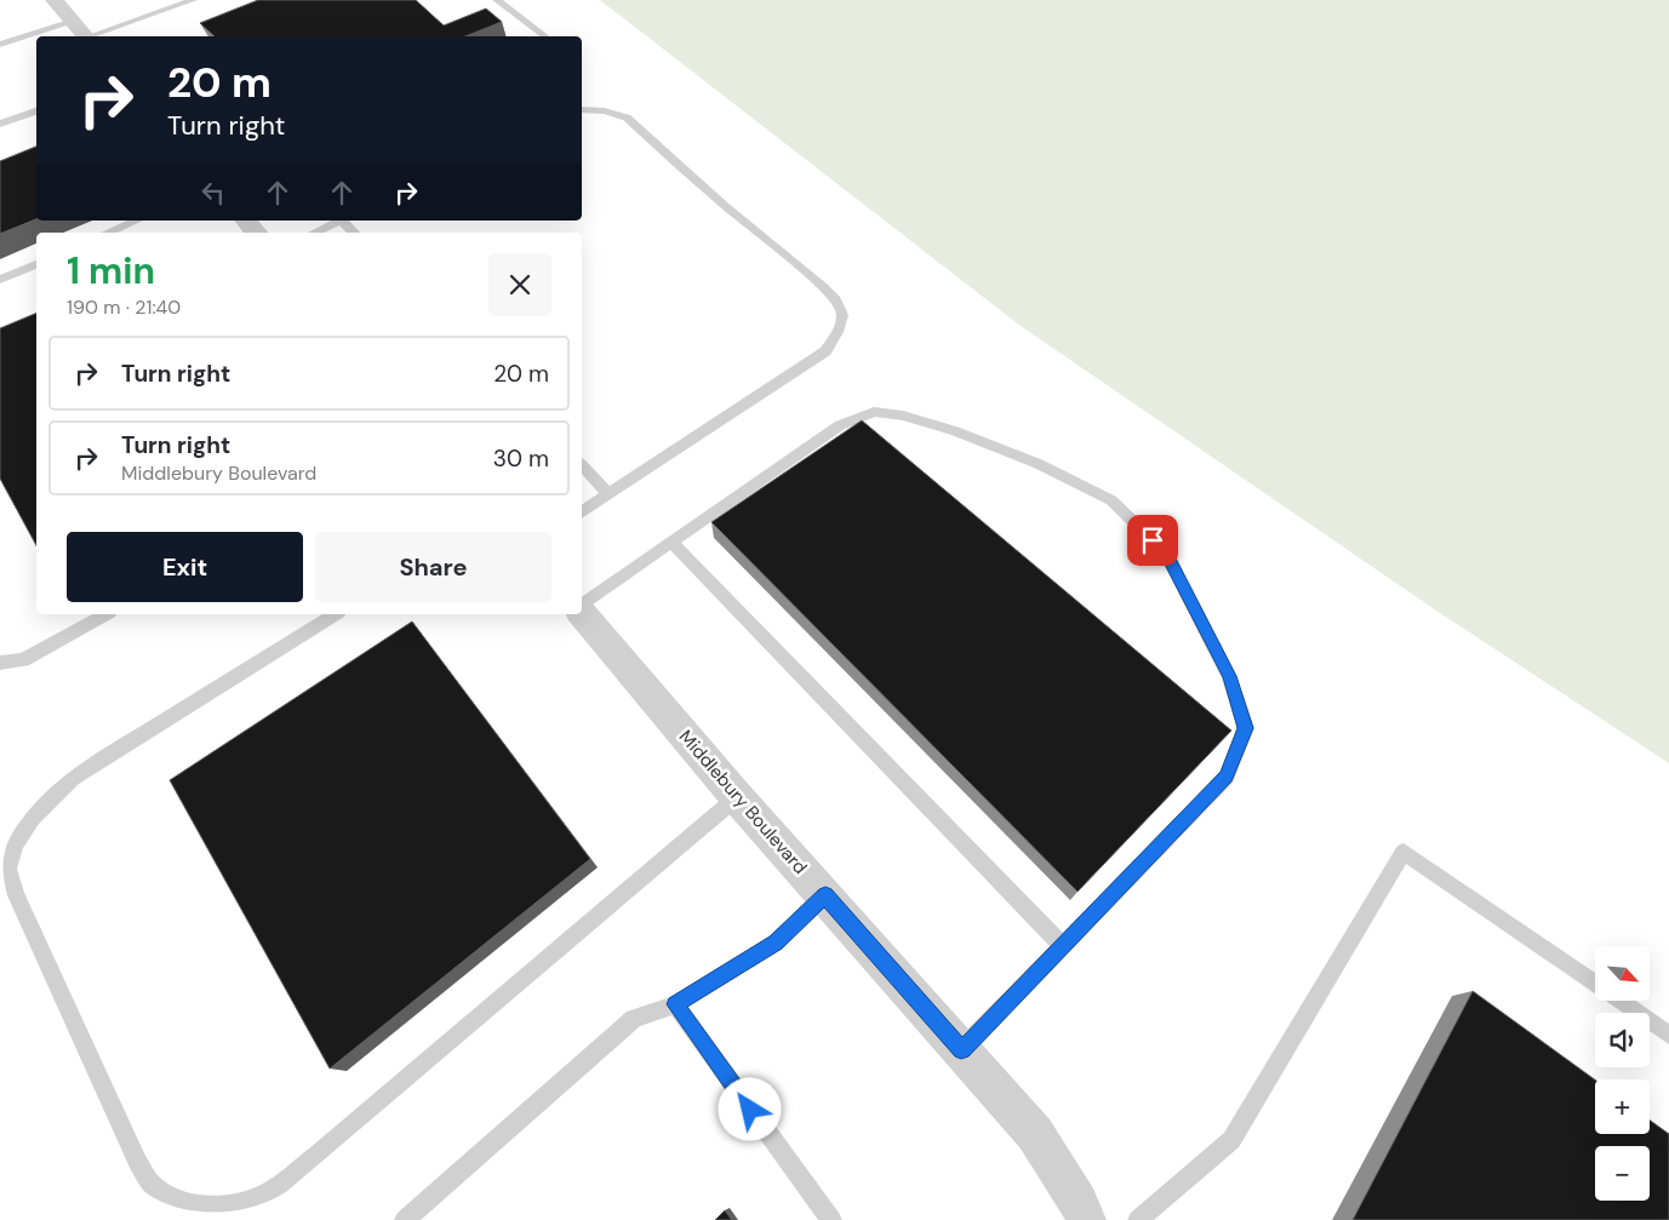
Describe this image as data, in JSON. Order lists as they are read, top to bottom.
{
  "streets": {
    "street": ["Middlebury Boulevard"]
  },
  "north": "bottom right",
  "page": {
    "turn": ["20 m", "Turn right"],
    "heading": ["1 min", "190 m · 21:40"],
    "list": [
      {
        "name": "Turn right",
        "value": "20 m"
      },
      {
        "name": "Turn right",
        "note": "Middlebury Boulevard",
        "value": "30 m"
      }
    ],
    "buttons": ["Exit", "Share"],
    "map_buttons": ["+", "−"]
  }
}
